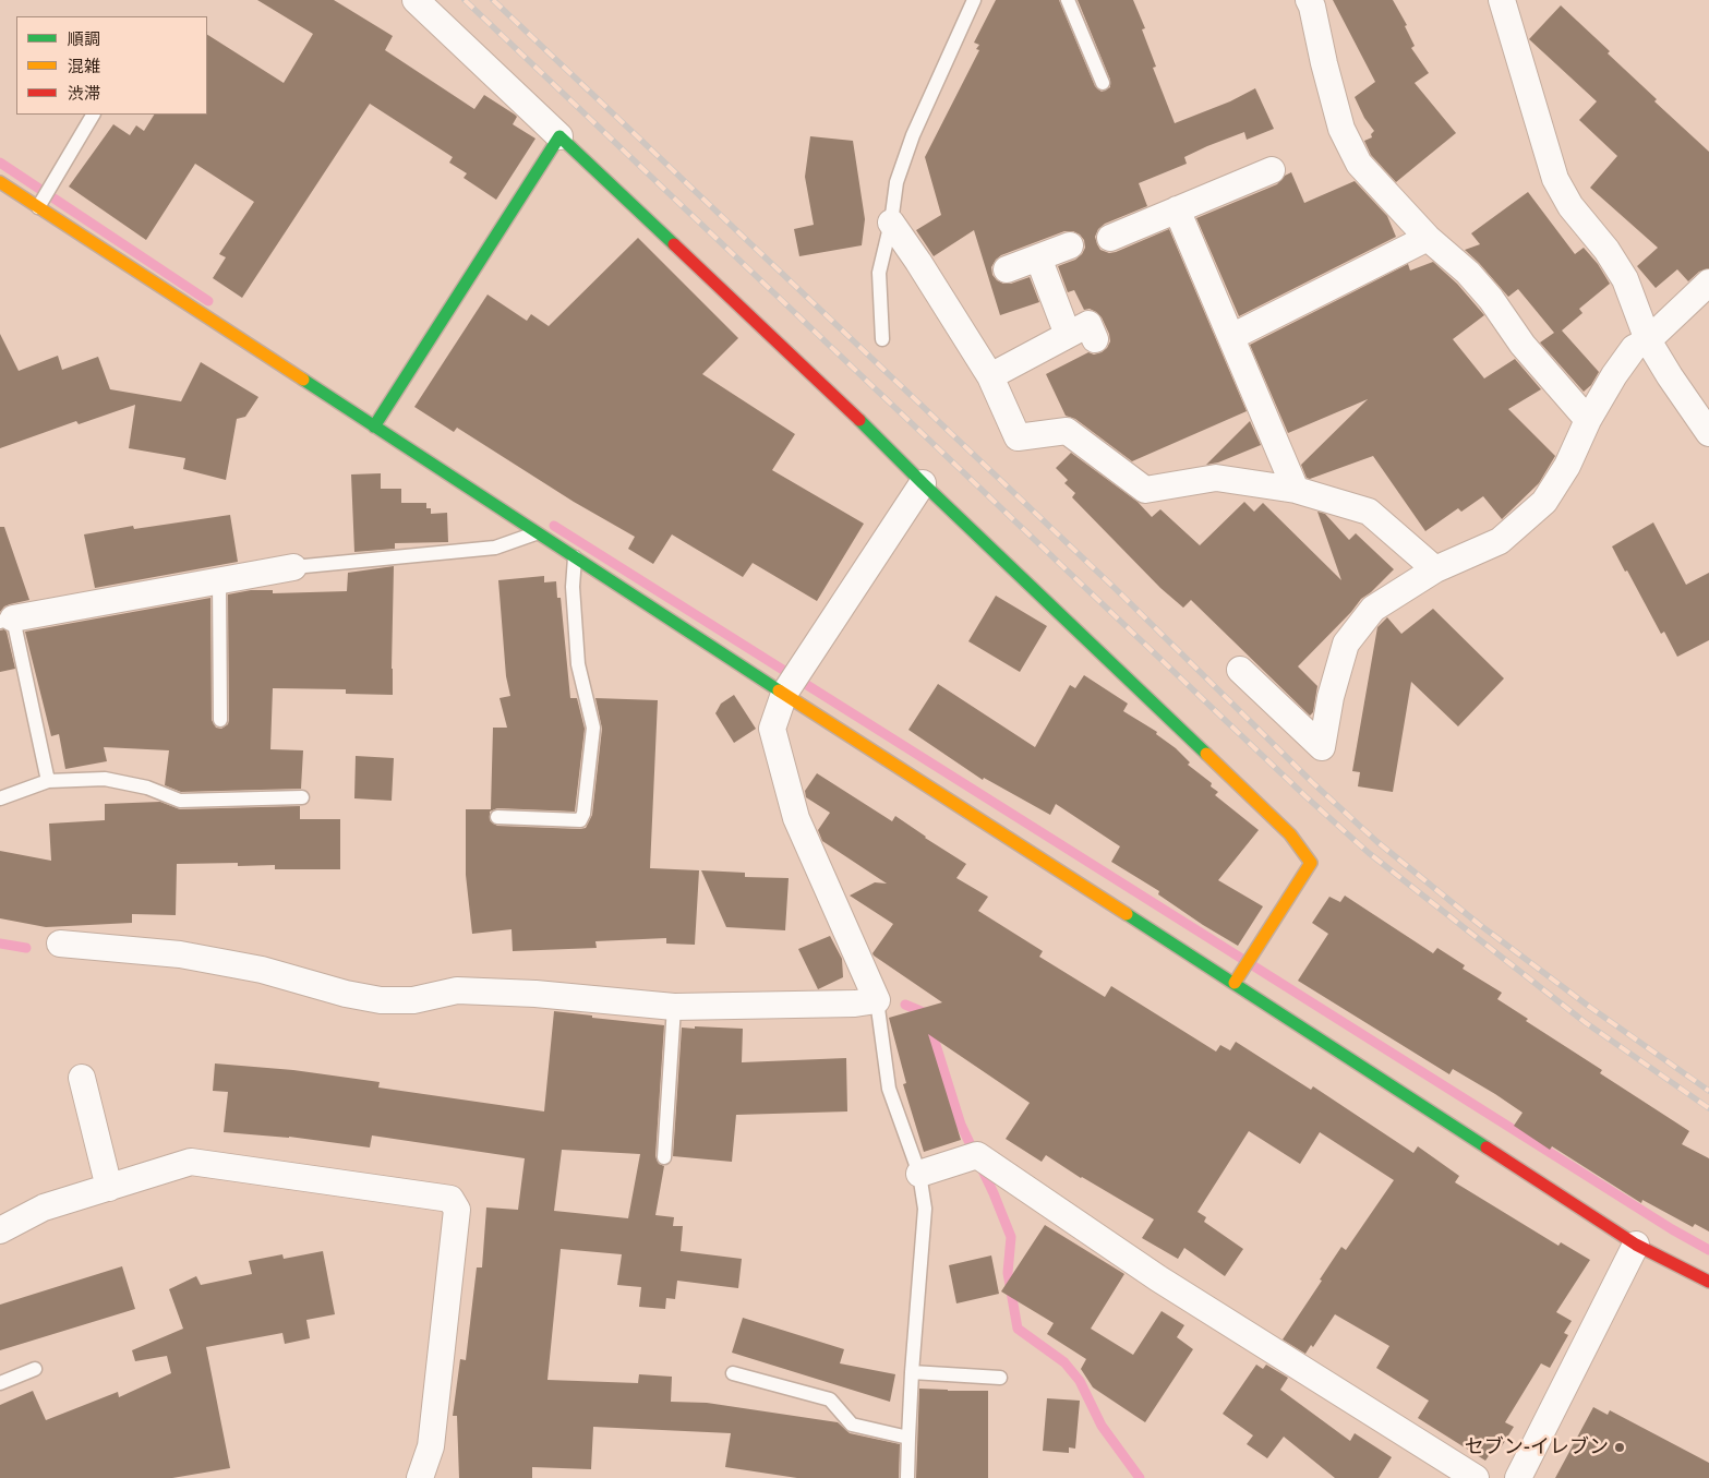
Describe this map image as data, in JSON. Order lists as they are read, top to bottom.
{
  "places": ["セブン-イレブン"],
  "legend": ["順調", "混雑", "渋滞"]
}
